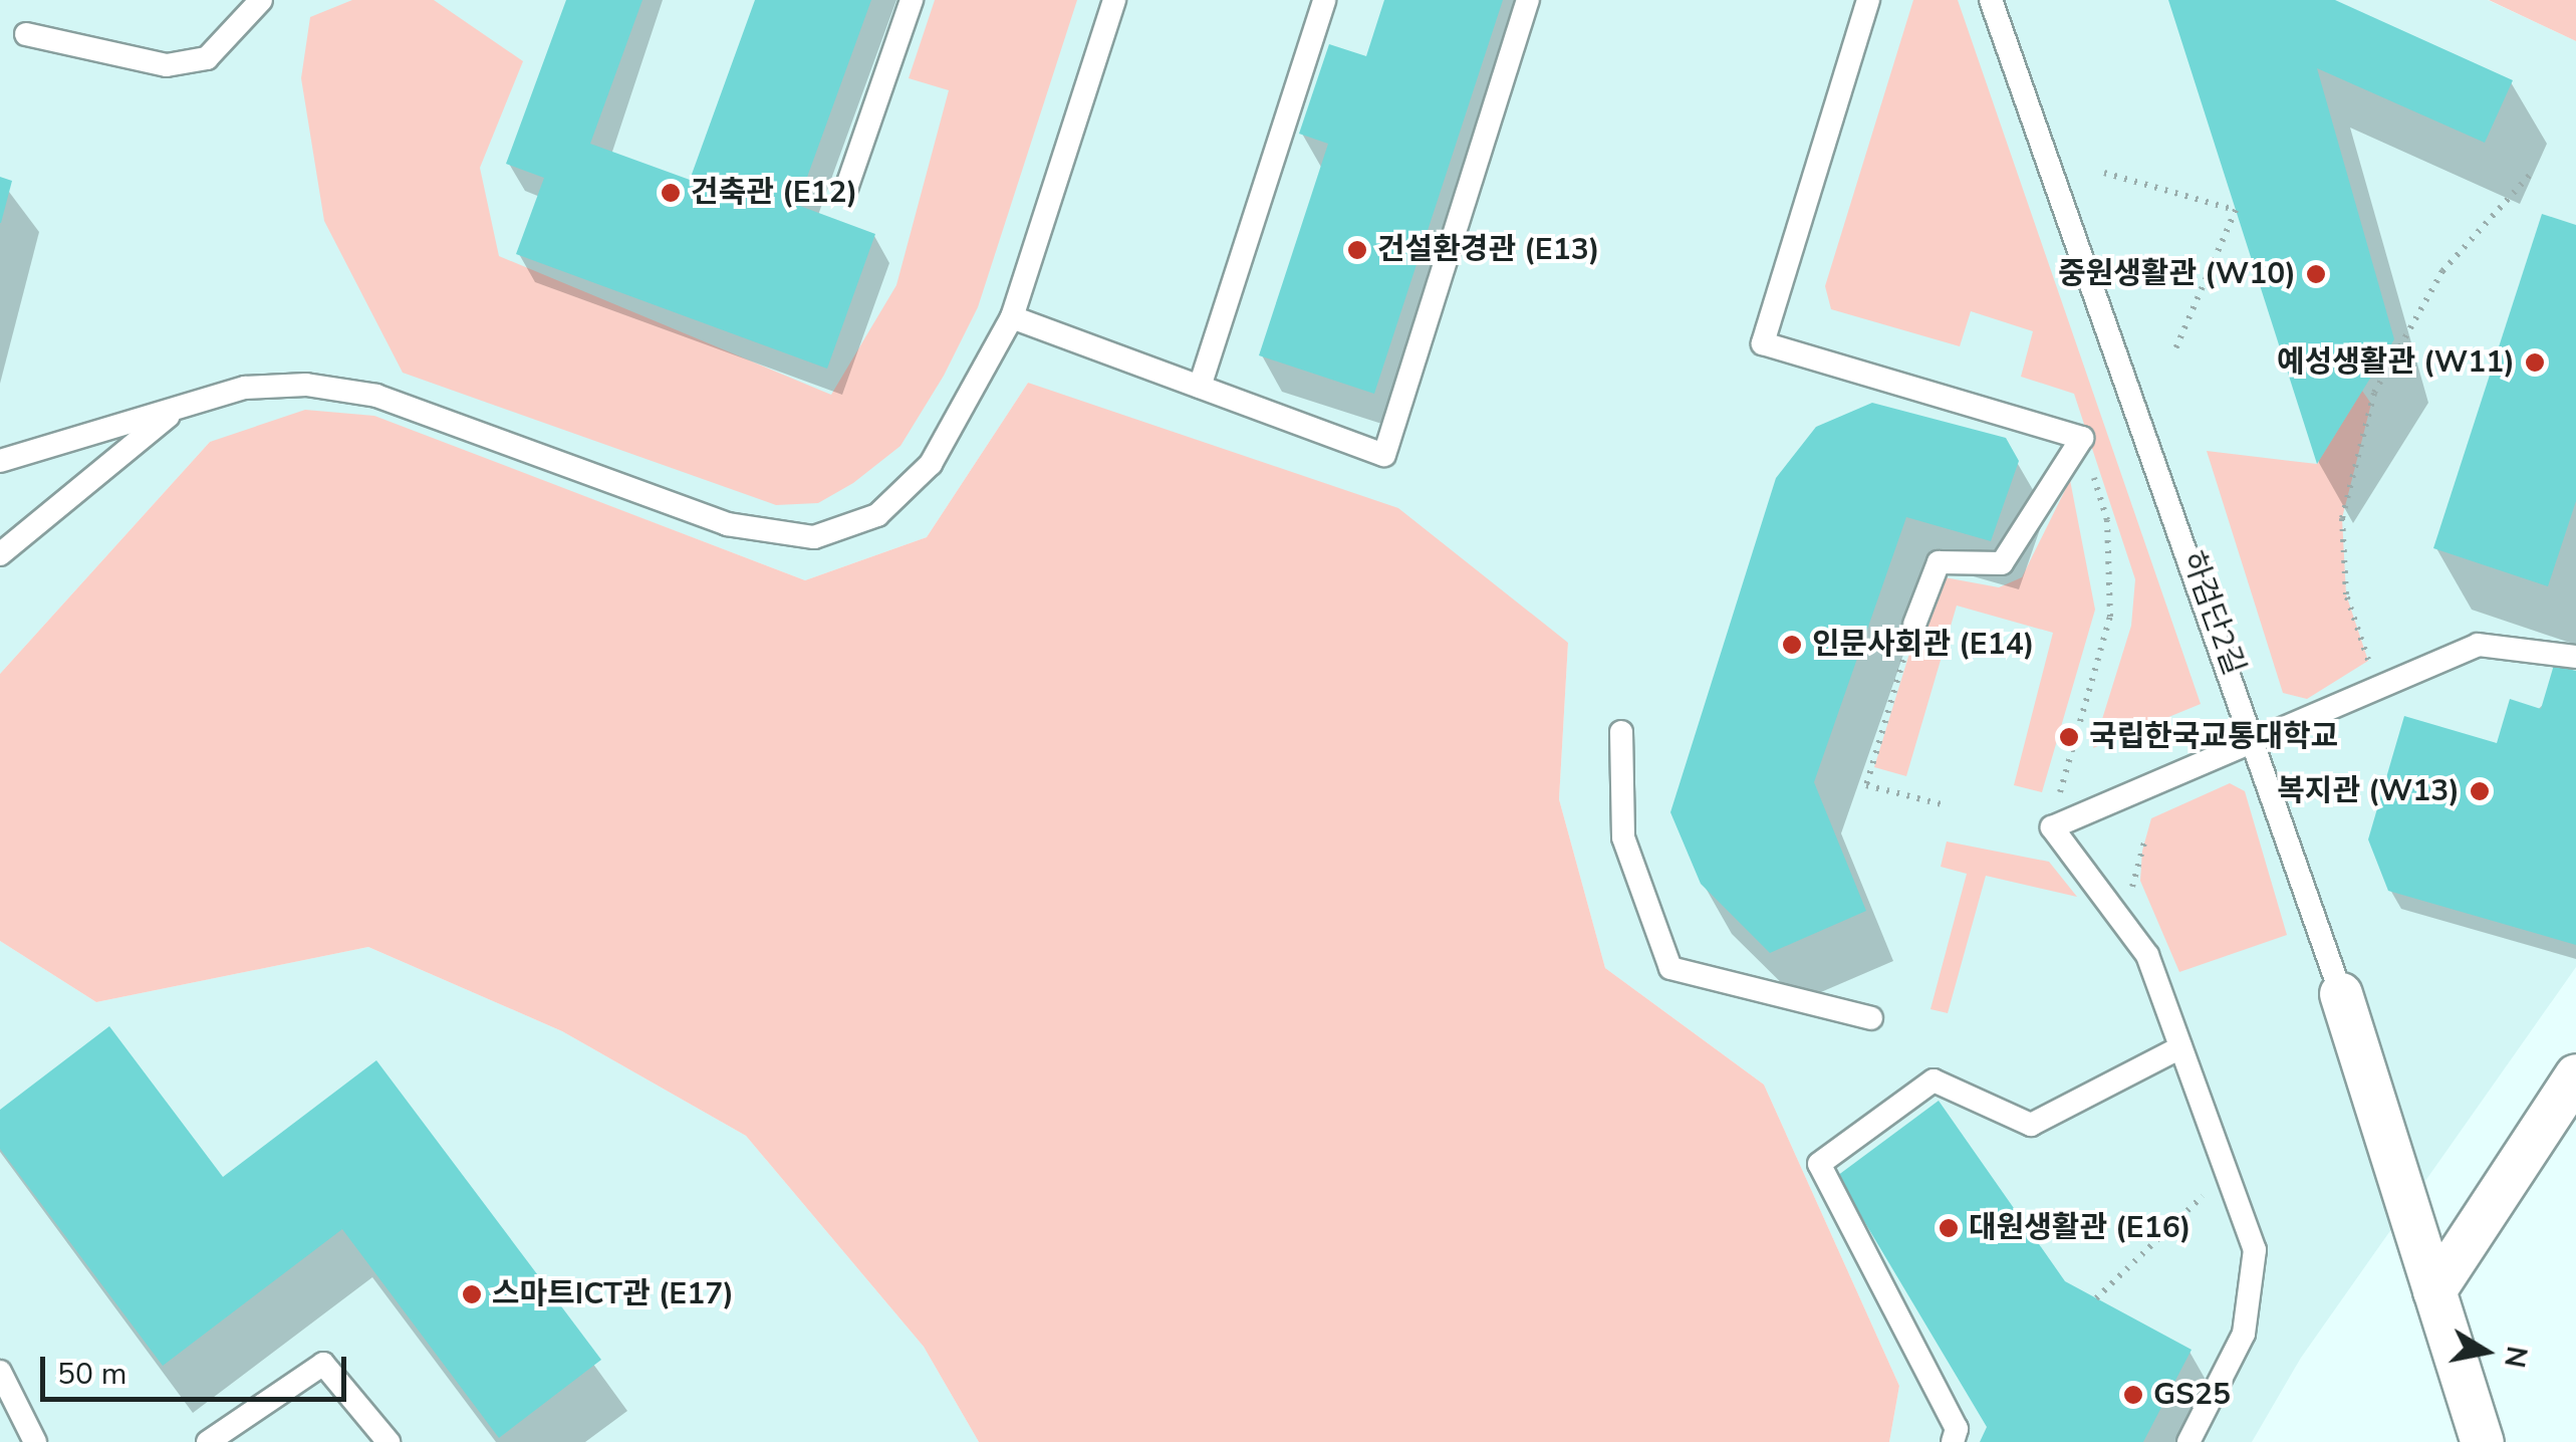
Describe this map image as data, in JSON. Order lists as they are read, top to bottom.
{
  "streets": {
    "street": ["하검단2길"]
  },
  "places": [
    "건축관 (E12)",
    "건설환경관 (E13)",
    "중원생활관 (W10)",
    "예성생활관 (W11)",
    "인문사회관 (E14)",
    "국립한국교통대학교",
    "복지관 (W13)",
    "대원생활관 (E16)",
    "스마트ICT관 (E17)",
    "GS25"
  ],
  "scale_bar": "50 m",
  "north": "right"
}
